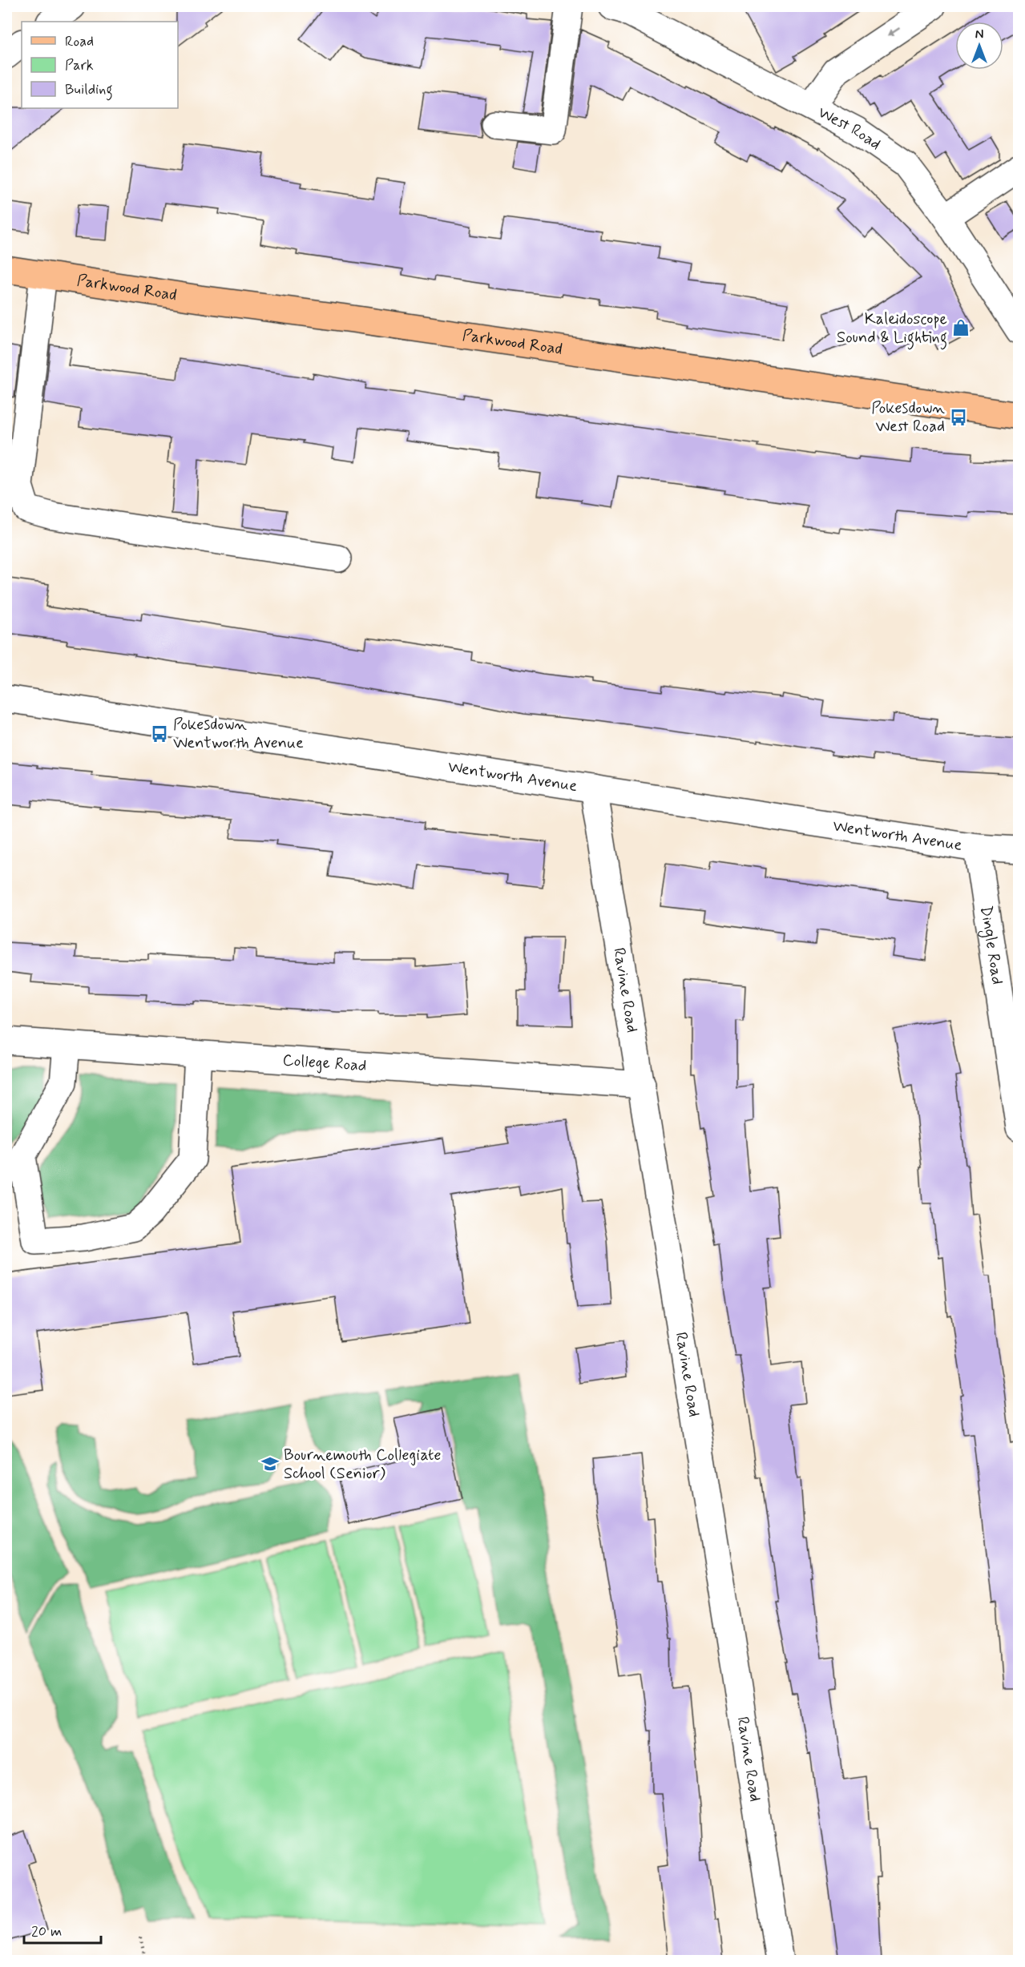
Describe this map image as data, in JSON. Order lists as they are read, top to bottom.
{
  "streets": {
    "main road": ["Parkwood Road"],
    "street": [
      "West Road",
      "Wentworth Avenue",
      "Dingle Road",
      "Ravine Road",
      "College Road"
    ]
  },
  "crossings": [
    ["Wentworth Avenue", "Dingle Road"],
    ["Wentworth Avenue", "Ravine Road"],
    ["Ravine Road", "College Road"]
  ],
  "places": {
    "shop": ["Kaleidoscope Sound & Lighting"],
    "bus stop": ["Pokesdown West Road", "Pokesdown Wentworth Avenue"],
    "school or university": ["Bournemouth Collegiate School (Senior)"]
  },
  "legend": ["Road", "Park", "Building"],
  "scale_bar": "20 m",
  "north": "top"
}
